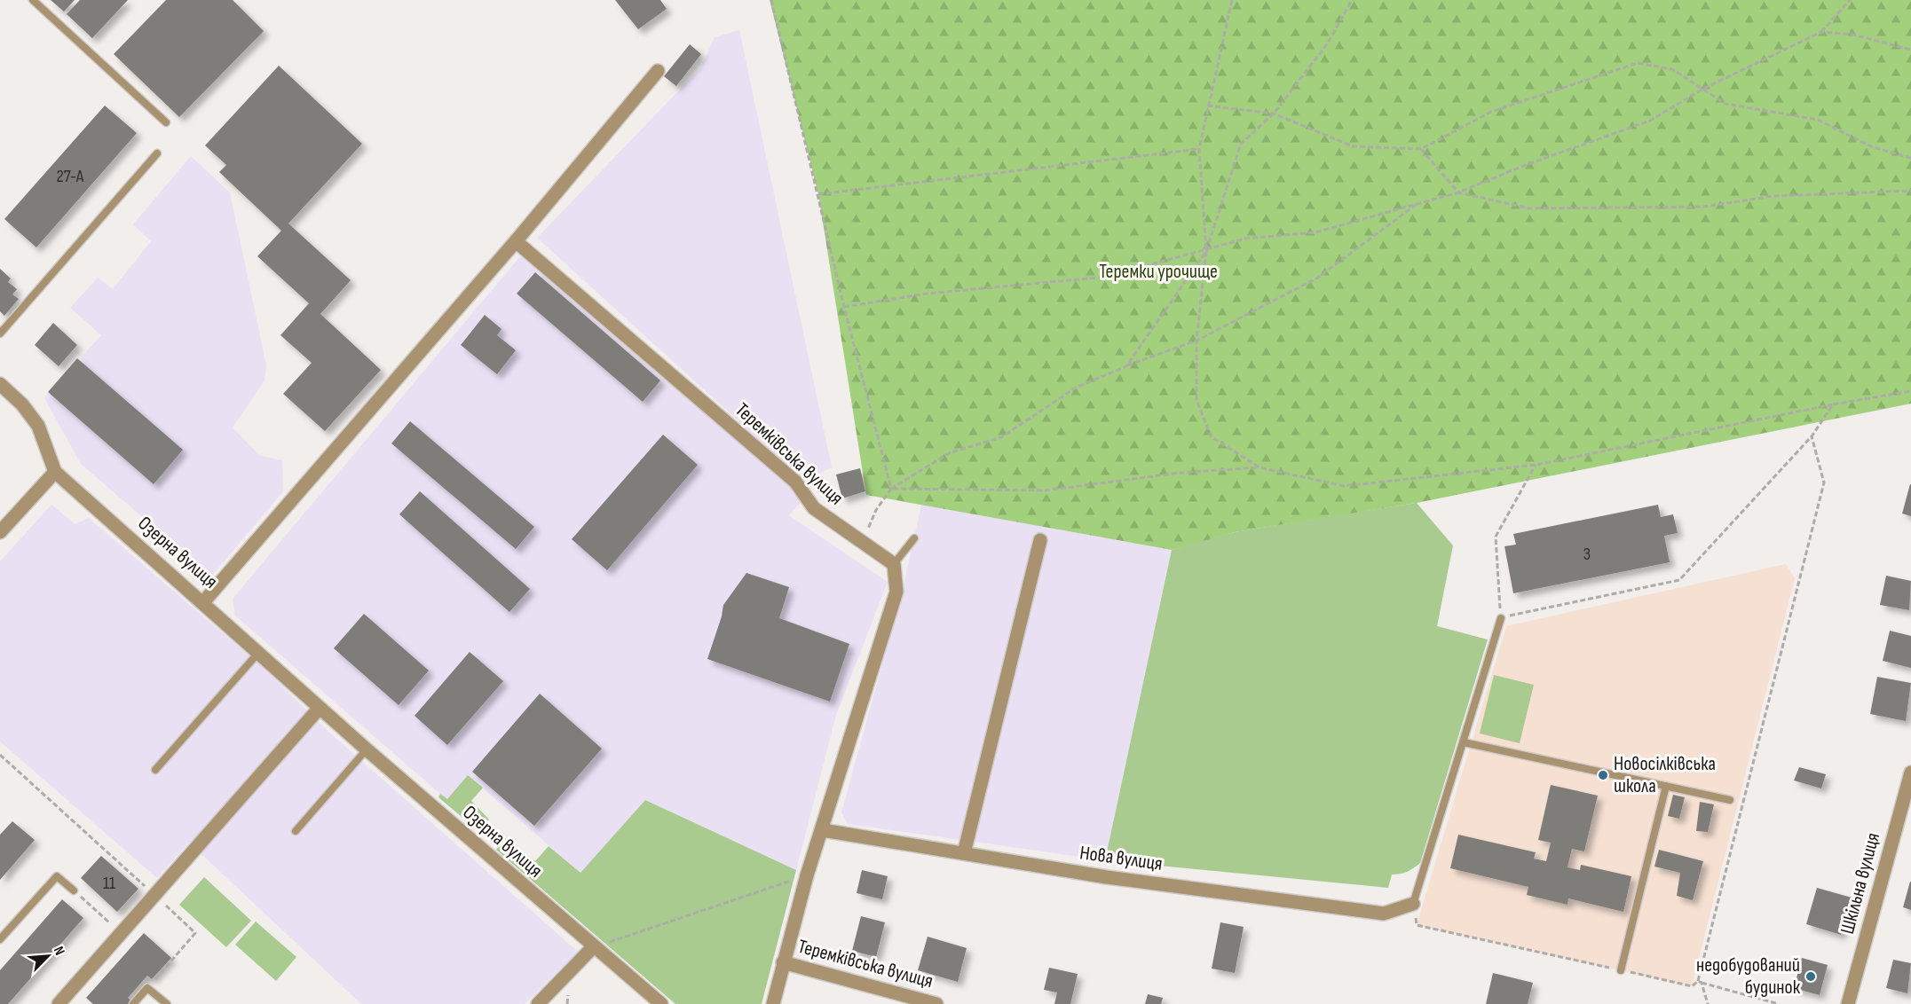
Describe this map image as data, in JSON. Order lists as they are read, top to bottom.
{
  "streets": {
    "street": [
      "Теремківська вулиця",
      "Озерна вулиця",
      "Нова вулиця",
      "Шкільна вулиця"
    ]
  },
  "crossings": [
    ["Теремківська вулиця", "Нова вулиця"]
  ],
  "parks": ["Теремки урочище"],
  "places": ["Новосілківська школа", "недобудований будинок"],
  "house_numbers": ["27-А", "3", "11"],
  "north": "top right"
}
